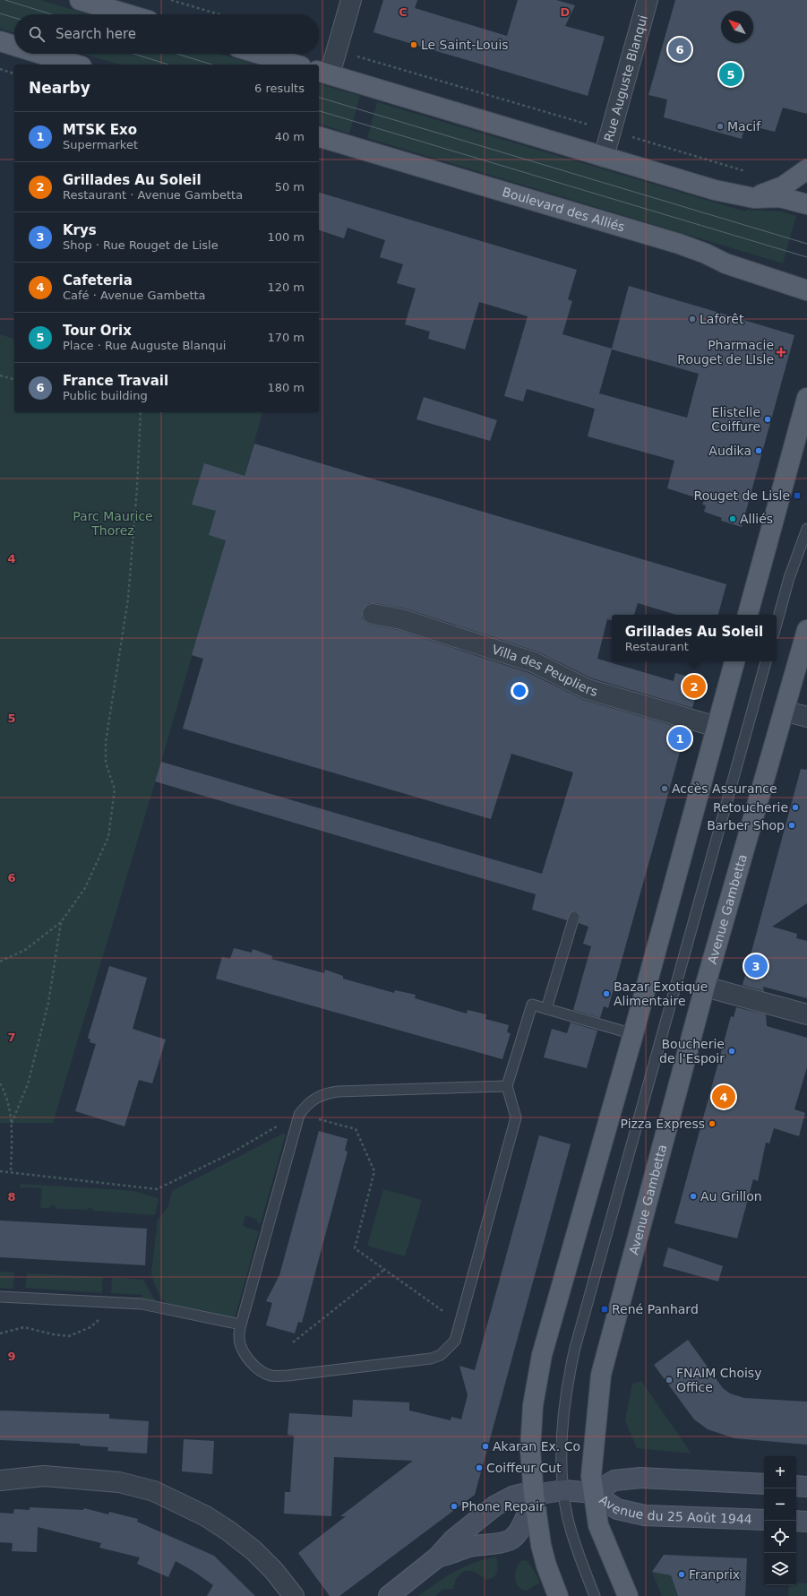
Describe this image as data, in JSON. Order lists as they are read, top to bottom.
{
  "streets": {
    "main road": ["Boulevard des Alliés", "Avenue Gambetta", "Avenue du 25 Août 1944"],
    "street": ["Rue Auguste Blanqui", "Villa des Peupliers"]
  },
  "crossings": [
    ["Avenue Gambetta", "Avenue du 25 Août 1944"]
  ],
  "parks": ["Parc Maurice Thorez"],
  "places": {
    "other": [
      "Le Saint-Louis",
      "Macif",
      "Laforêt",
      "Elistelle Coiffure",
      "Audika",
      "Alliés",
      "Accès Assurance",
      "Retoucherie",
      "Barber Shop",
      "Bazar Exotique Alimentaire",
      "Boucherie de l'Espoir",
      "Pizza Express",
      "Au Grillon",
      "FNAIM Choisy Office",
      "Akaran Ex. Co",
      "Coiffeur Cut",
      "Phone Repair",
      "Franprix"
    ],
    "health": ["Pharmacie Rouget de LIsle"],
    "transit": ["Rouget de Lisle", "René Panhard"]
  },
  "north": "top left",
  "page": {
    "search": "Search here",
    "pins": [
      "6",
      "5",
      "2",
      "1",
      "3",
      "4"
    ],
    "heading": ["Nearby", "6 results"],
    "list": [
      {
        "mark": "1",
        "name": "MTSK Exo",
        "note": "Supermarket",
        "value": "40 m"
      },
      {
        "mark": "2",
        "name": "Grillades Au Soleil",
        "note": "Restaurant · Avenue Gambetta",
        "value": "50 m"
      },
      {
        "mark": "3",
        "name": "Krys",
        "note": "Shop · Rue Rouget de Lisle",
        "value": "100 m"
      },
      {
        "mark": "4",
        "name": "Cafeteria",
        "note": "Café · Avenue Gambetta",
        "value": "120 m"
      },
      {
        "mark": "5",
        "name": "Tour Orix",
        "note": "Place · Rue Auguste Blanqui",
        "value": "170 m"
      },
      {
        "mark": "6",
        "name": "France Travail",
        "note": "Public building",
        "value": "180 m"
      }
    ],
    "popup": ["Grillades Au Soleil", "Restaurant"],
    "map_buttons": ["+", "−"]
  },
  "grid": {
    "columns": ["C", "D"],
    "rows": [
      "4",
      "5",
      "6",
      "7",
      "8",
      "9"
    ]
  }
}
